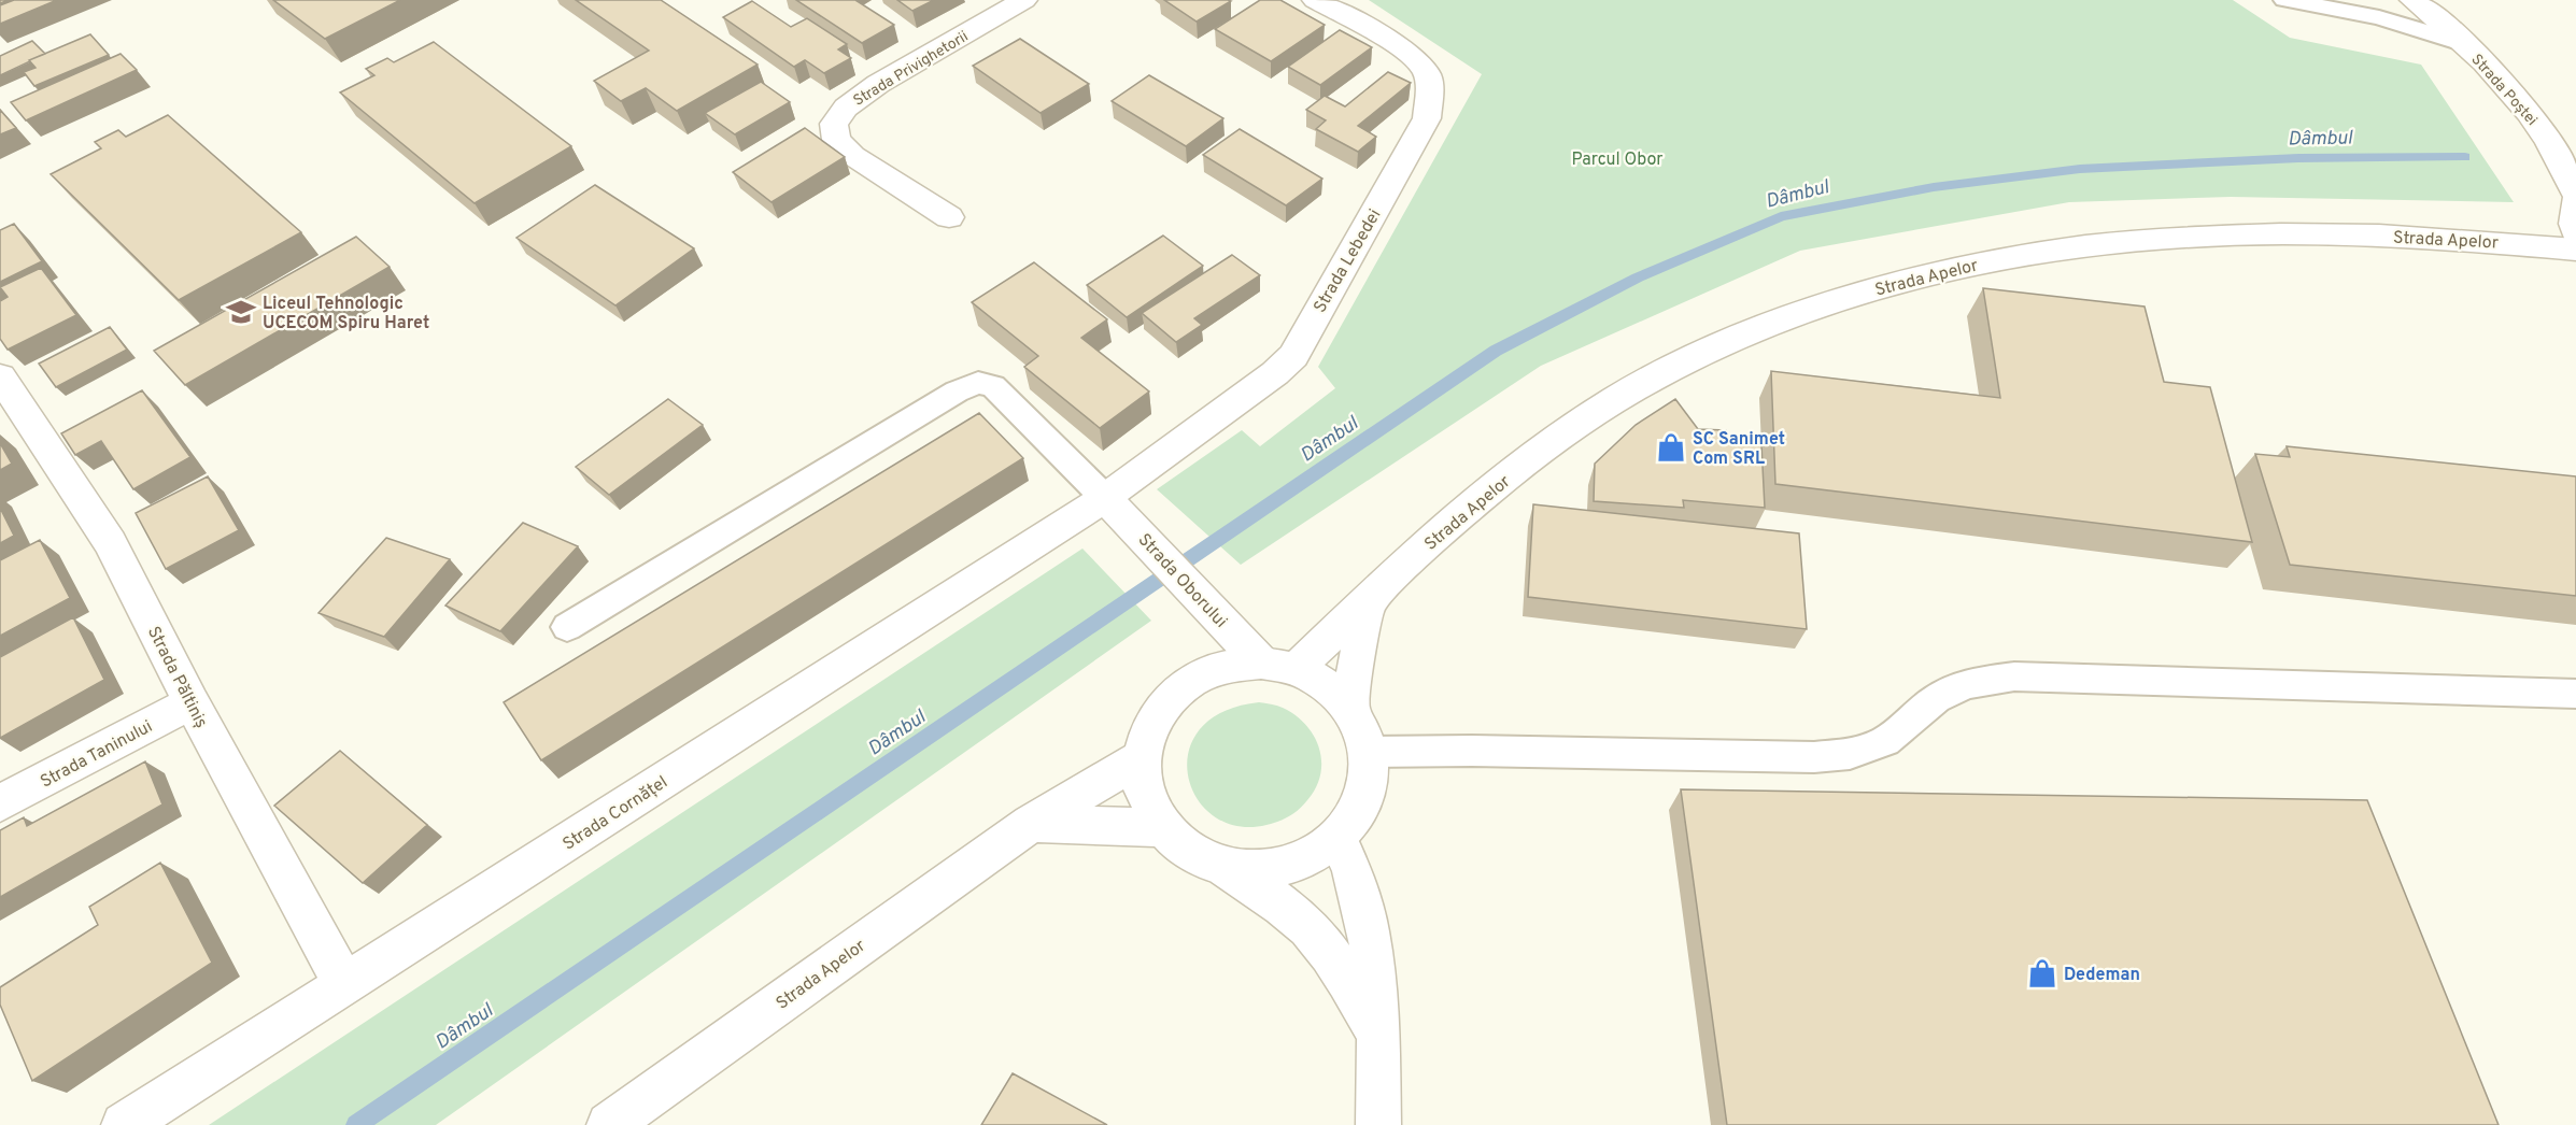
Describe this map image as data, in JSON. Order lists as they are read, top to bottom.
{
  "streets": {
    "street": [
      "Strada Privighetorii",
      "Strada Poștei",
      "Strada Apelor",
      "Strada Lebedei",
      "Strada Oborului",
      "Strada Păltiniș",
      "Strada Taninului",
      "Strada Cornățel"
    ]
  },
  "crossings": [
    ["Strada Apelor", "Strada Oborului"],
    ["Strada Lebedei", "Strada Oborului"],
    ["Strada Lebedei", "Strada Cornățel"],
    ["Strada Oborului", "Strada Cornățel"],
    ["Strada Păltiniș", "Strada Taninului"],
    ["Strada Păltiniș", "Strada Cornățel"]
  ],
  "water": ["Dâmbul"],
  "parks": ["Parcul Obor"],
  "places": {
    "school or university": ["Liceul Tehnologic UCECOM Spiru Haret"],
    "shop": ["SC Sanimet Com SRL", "Dedeman"]
  }
}
